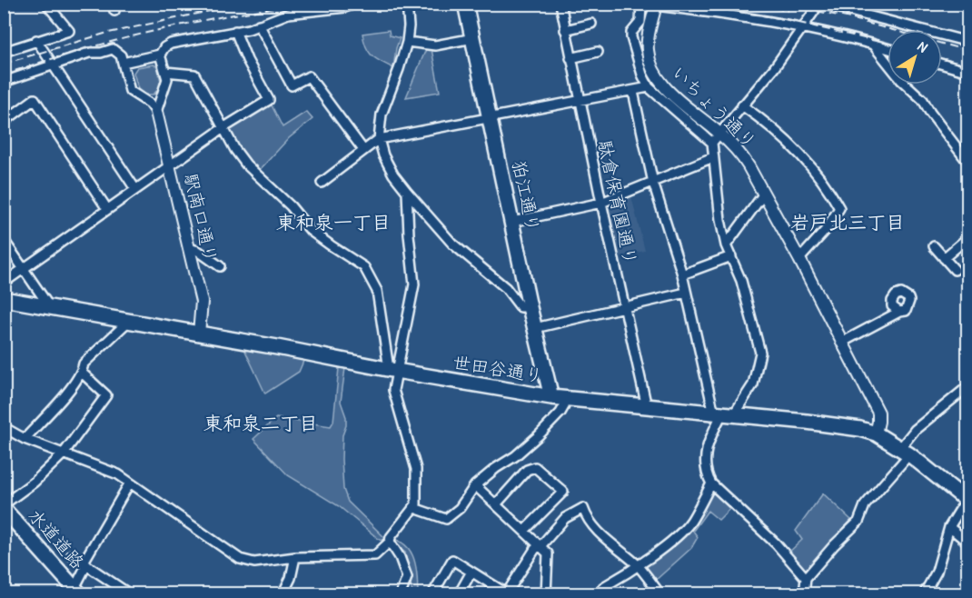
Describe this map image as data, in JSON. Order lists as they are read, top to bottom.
{
  "streets": {
    "main road": ["狛江通り", "世田谷通り", "水道道路"],
    "street": ["いちょう通り", "駄倉保育園通り", "駅南口通り"]
  },
  "crossings": [
    ["いちょう通り", "世田谷通り"],
    ["狛江通り", "世田谷通り"],
    ["駄倉保育園通り", "世田谷通り"],
    ["駅南口通り", "世田谷通り"]
  ],
  "districts": ["東和泉一丁目", "岩戸北三丁目", "東和泉二丁目"],
  "north": "top right"
}
